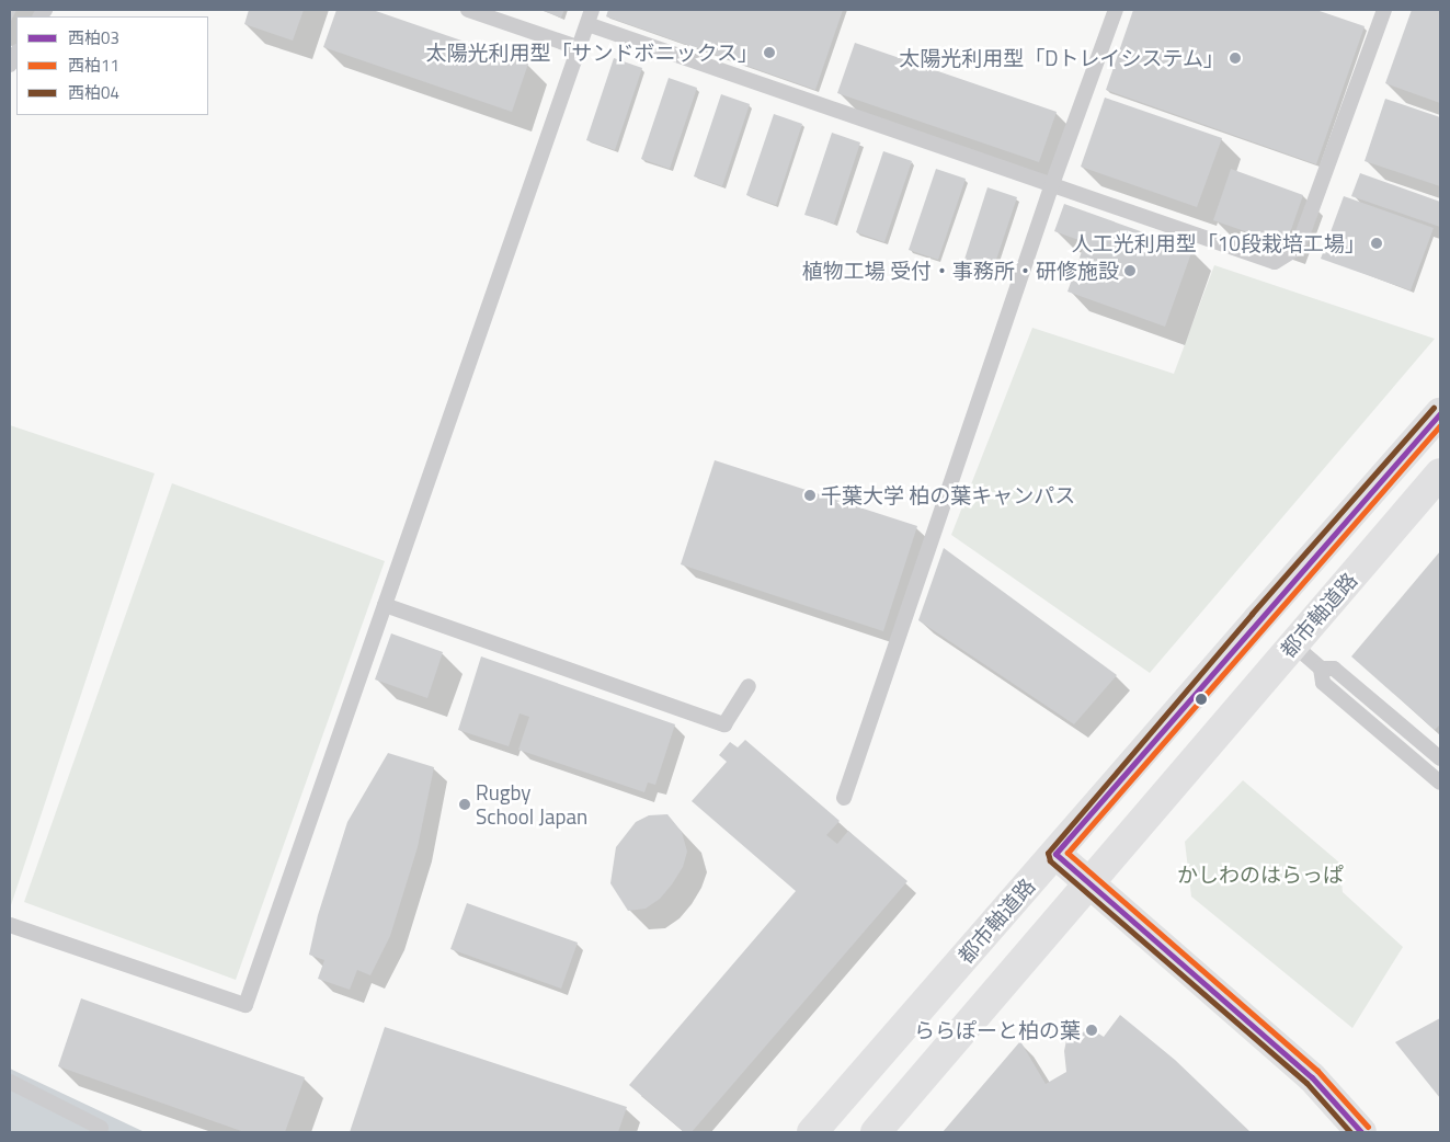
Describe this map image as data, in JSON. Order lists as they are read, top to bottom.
{
  "streets": {
    "main road": ["都市軸道路"]
  },
  "parks": ["かしわのはらっぱ"],
  "places": [
    "太陽光利用型「サンドボニックス」",
    "太陽光利用型「Dトレイシステム」",
    "人工光利用型「10段栽培工場」",
    "植物工場 受付・事務所・研修施設",
    "千葉大学 柏の葉キャンパス",
    "Rugby School Japan",
    "ららぽーと柏の葉"
  ],
  "lines": ["transit line 西柏04", "transit line 西柏03", "transit line 西柏11"],
  "legend": ["西柏03", "西柏11", "西柏04"]
}
